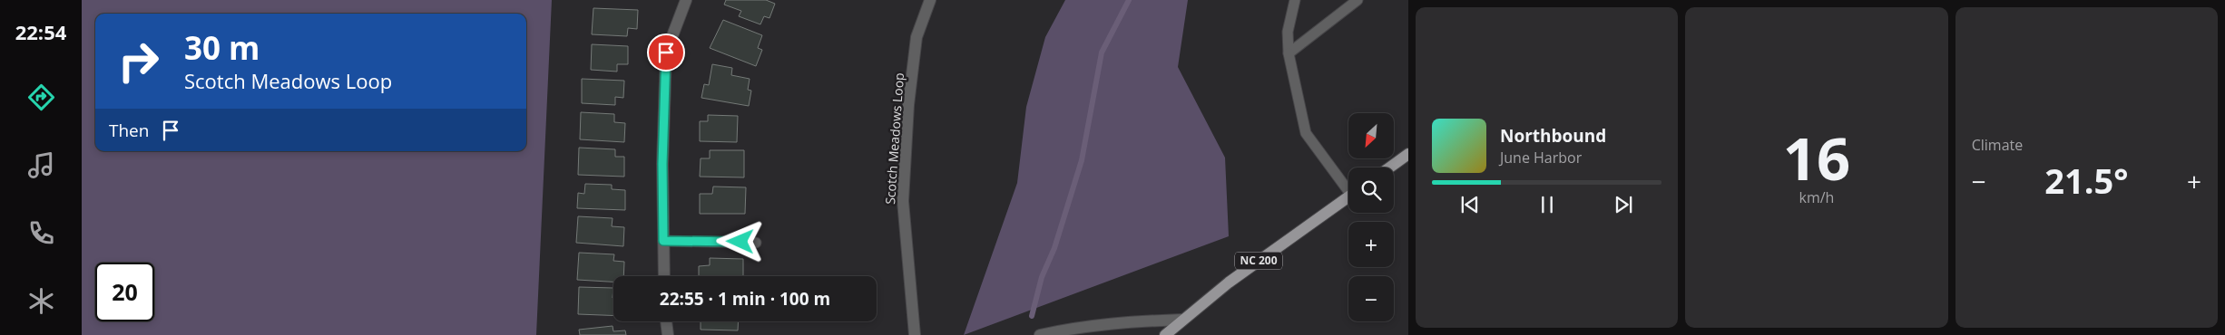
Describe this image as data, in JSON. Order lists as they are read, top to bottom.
{
  "streets": {
    "main road": ["NC 200"],
    "street": ["Scotch Meadows Loop"]
  },
  "north": "bottom left",
  "page": {
    "tabs": "22:54",
    "tile": [
      ["16", "km/h"],
      "Climate"
    ],
    "turn": ["30 m", "Scotch Meadows Loop"],
    "then": "Then",
    "map_buttons": ["+", "−"],
    "song": ["Northbound", "June Harbor"],
    "heat": ["−", "21.5°", "+"],
    "limit": "20",
    "trip": "22:55 · 1 min · 100 m"
  }
}
